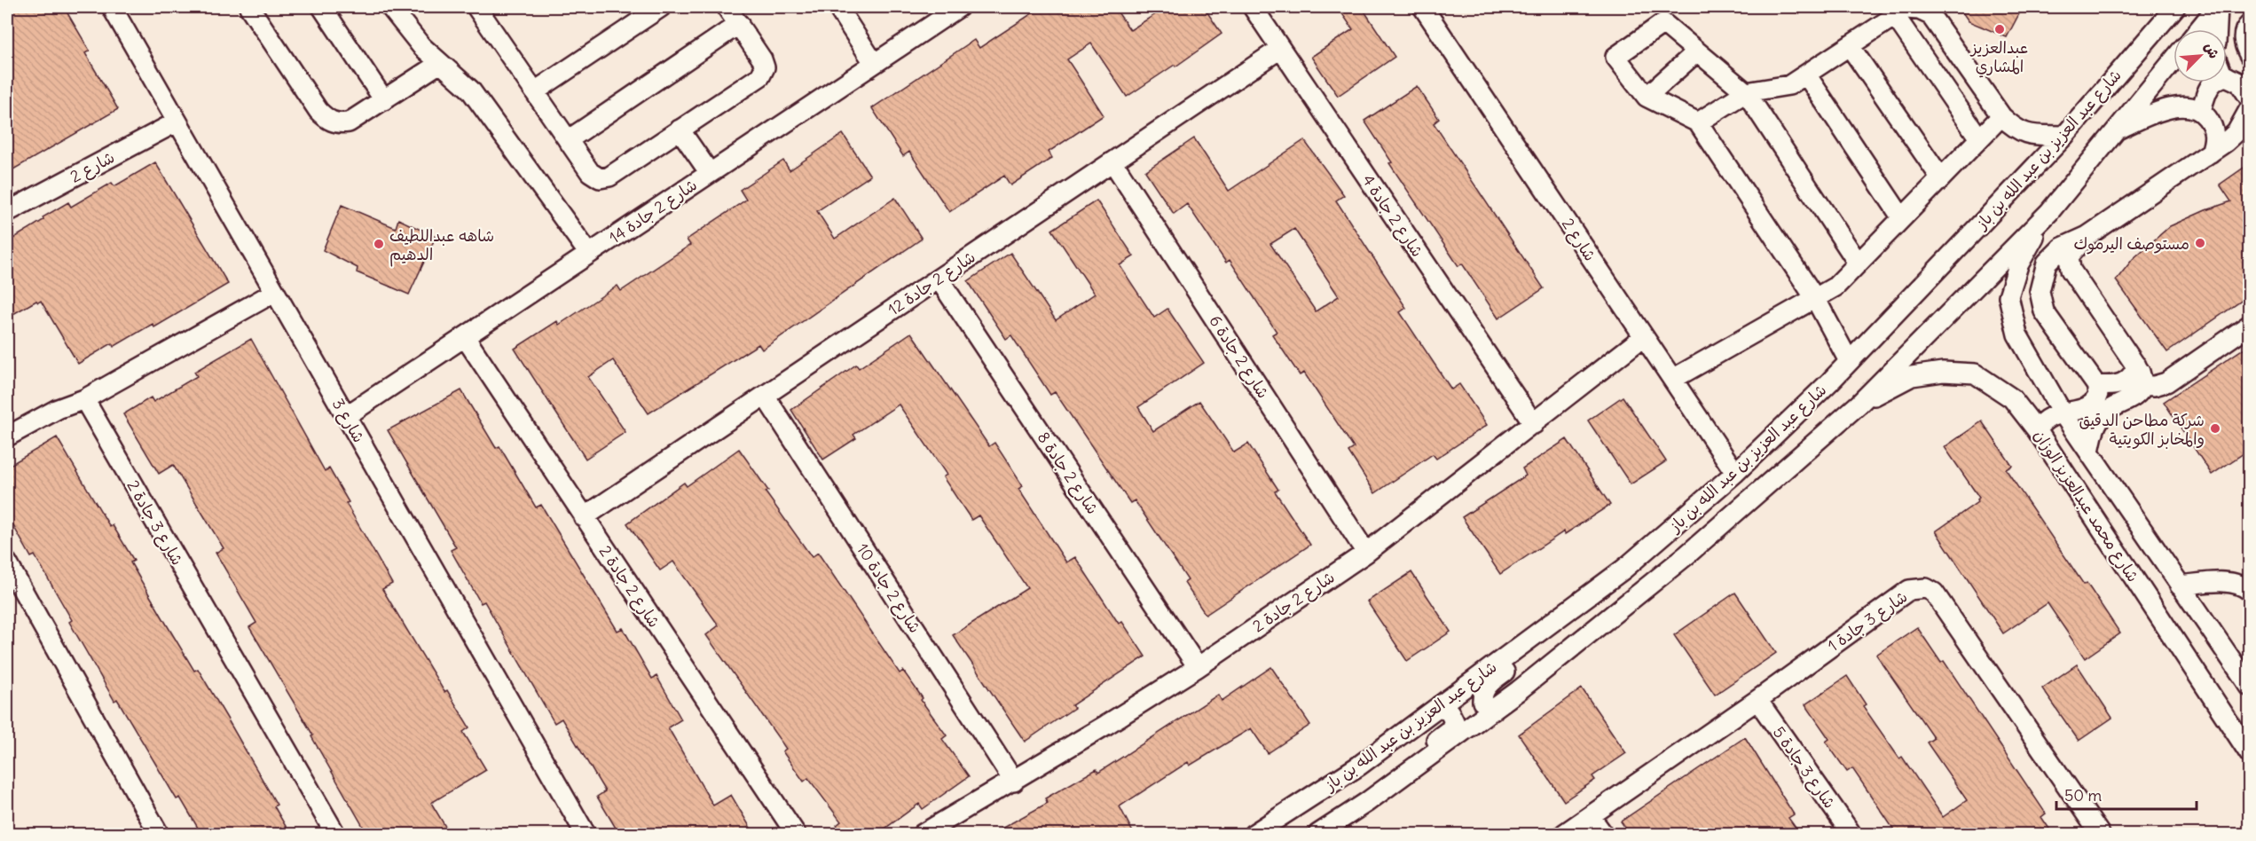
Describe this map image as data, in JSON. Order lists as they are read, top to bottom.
{
  "streets": {
    "street": [
      "شارع عبد العزيز بن عبد الله بن باز",
      "شارع 2",
      "شارع 2 جادة 14",
      "شارع 2 جادة 4",
      "شارع 2 جادة 12",
      "شارع 2 جادة 6",
      "شارع 3",
      "شارع 2 جادة 8",
      "شارع محمد عبدالعزيز الوزان",
      "شارع 3 جادة 2",
      "شارع 2 جادة 2",
      "شارع 2 جادة 10",
      "شارع 3 جادة 1",
      "شارع 3 جادة 5"
    ]
  },
  "crossings": [
    ["شارع عبد العزيز بن عبد الله بن باز", "شارع 2"],
    ["شارع عبد العزيز بن عبد الله بن باز", "شارع محمد عبدالعزيز الوزان"],
    ["شارع 2", "شارع 3"],
    ["شارع 2", "شارع 2 جادة 2"],
    ["شارع 2 جادة 14", "شارع 3"],
    ["شارع 2 جادة 14", "شارع 2 جادة 2"],
    ["شارع 2 جادة 4", "شارع 2 جادة 12"],
    ["شارع 2 جادة 4", "شارع 2 جادة 2"],
    ["شارع 2 جادة 12", "شارع 2 جادة 6"],
    ["شارع 2 جادة 12", "شارع 2 جادة 8"],
    ["شارع 2 جادة 12", "شارع 2 جادة 2"],
    ["شارع 2 جادة 12", "شارع 2 جادة 10"],
    ["شارع 2 جادة 6", "شارع 2 جادة 2"],
    ["شارع 2 جادة 8", "شارع 2 جادة 2"],
    ["شارع 2 جادة 2", "شارع 2 جادة 10"],
    ["شارع 3 جادة 1", "شارع 3 جادة 5"]
  ],
  "places": [
    "عبدالعزيز المشاري",
    "مستوصف اليرموك",
    "شاهه عبداللطيف الدهيم",
    "شركة مطاحن الدقيق والمخابز الكويتية"
  ],
  "scale_bar": "50 m",
  "north": "top right"
}
